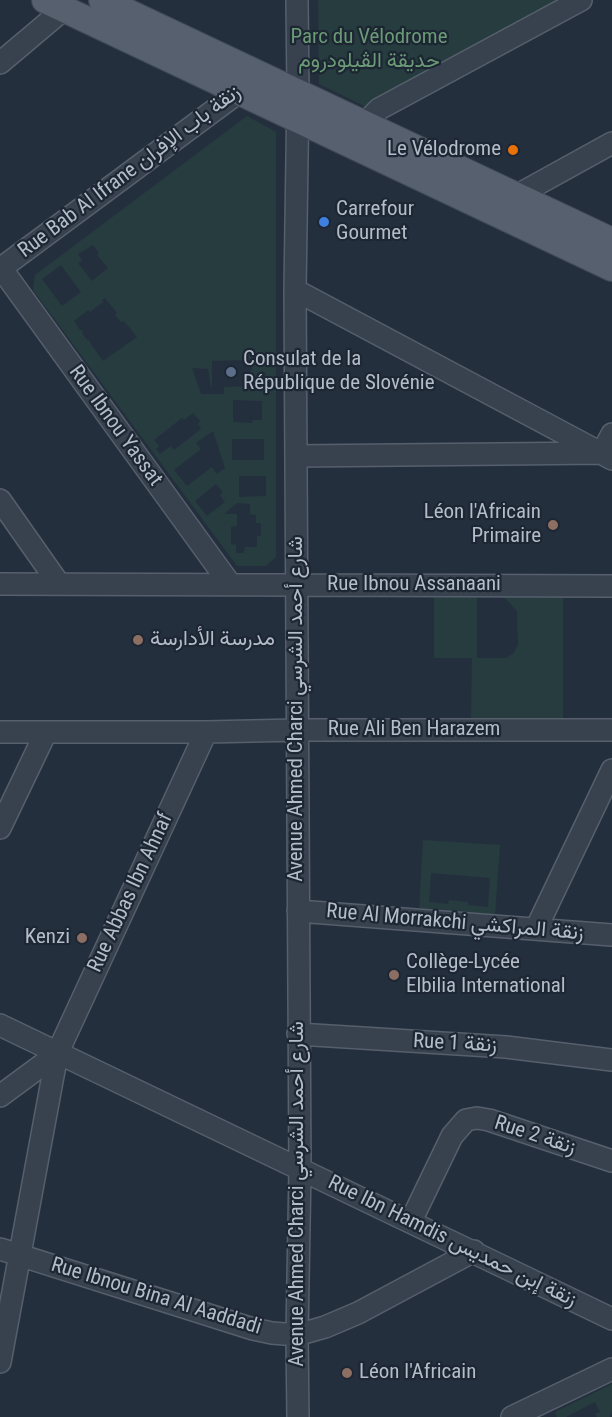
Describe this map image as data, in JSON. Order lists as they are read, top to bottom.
{
  "streets": {
    "street": [
      "Rue Bab Al Ifrane زنقة باب الإفران",
      "Rue Ibnou Yassat",
      "Rue Ibnou Assanaani",
      "Avenue Ahmed Charci شارع أحمد الشرسي",
      "Rue Ali Ben Harazem",
      "Rue Abbas Ibn Ahnaf",
      "Rue Al Morrakchi زنقة المراكشي",
      "Rue 1 زنقة",
      "Rue 2 زنقة",
      "Rue Ibn Hamdis زنقة إبن حمديس",
      "Rue Ibnou Bina Al Aaddadi"
    ]
  },
  "crossings": [
    ["Rue Bab Al Ifrane زنقة باب الإفران", "Rue Ibnou Yassat"],
    ["Rue Ibnou Yassat", "Rue Ibnou Assanaani"],
    ["Rue Ibnou Assanaani", "Avenue Ahmed Charci شارع أحمد الشرسي"],
    ["Avenue Ahmed Charci شارع أحمد الشرسي", "Rue Ali Ben Harazem"],
    ["Avenue Ahmed Charci شارع أحمد الشرسي", "Rue Al Morrakchi زنقة المراكشي"],
    ["Avenue Ahmed Charci شارع أحمد الشرسي", "Rue 1 زنقة"],
    ["Avenue Ahmed Charci شارع أحمد الشرسي", "Rue Ibn Hamdis زنقة إبن حمديس"],
    ["Avenue Ahmed Charci شارع أحمد الشرسي", "Rue Ibnou Bina Al Aaddadi"],
    ["Rue Ali Ben Harazem", "Rue Abbas Ibn Ahnaf"],
    ["Rue Abbas Ibn Ahnaf", "Rue Ibn Hamdis زنقة إبن حمديس"],
    ["Rue 2 زنقة", "Rue Ibn Hamdis زنقة إبن حمديس"],
    ["Rue Ibn Hamdis زنقة إبن حمديس", "Rue Ibnou Bina Al Aaddadi"]
  ],
  "parks": ["Parc du Vélodrome حديقة الڤيلودروم"],
  "places": [
    "Le Vélodrome",
    "Carrefour Gourmet",
    "Consulat de la République de Slovénie",
    "Léon l'Africain Primaire",
    "مدرسة الأدارسة",
    "Kenzi",
    "Collège-Lycée Elbilia International",
    "Léon l'Africain"
  ]
}
